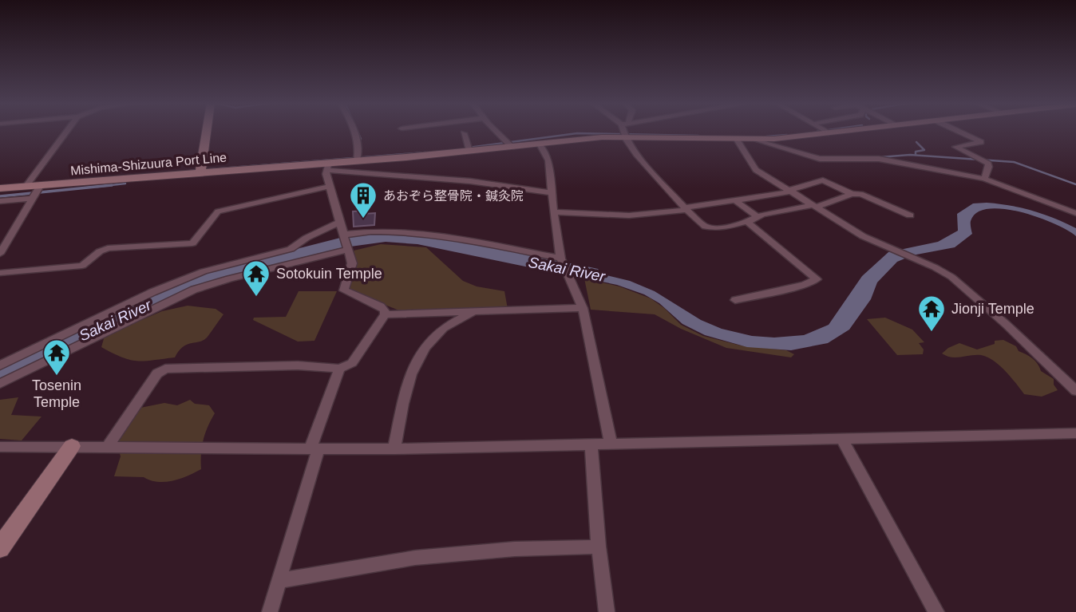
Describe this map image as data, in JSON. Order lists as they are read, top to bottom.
{
  "streets": {
    "main road": ["Mishima-Shizuura Port Line"]
  },
  "water": ["Sakai River"],
  "places": {
    "building": ["あおぞら整骨院・鍼灸院"],
    "temple": ["Sotokuin Temple", "Jionji Temple", "Tosenin Temple"]
  }
}
